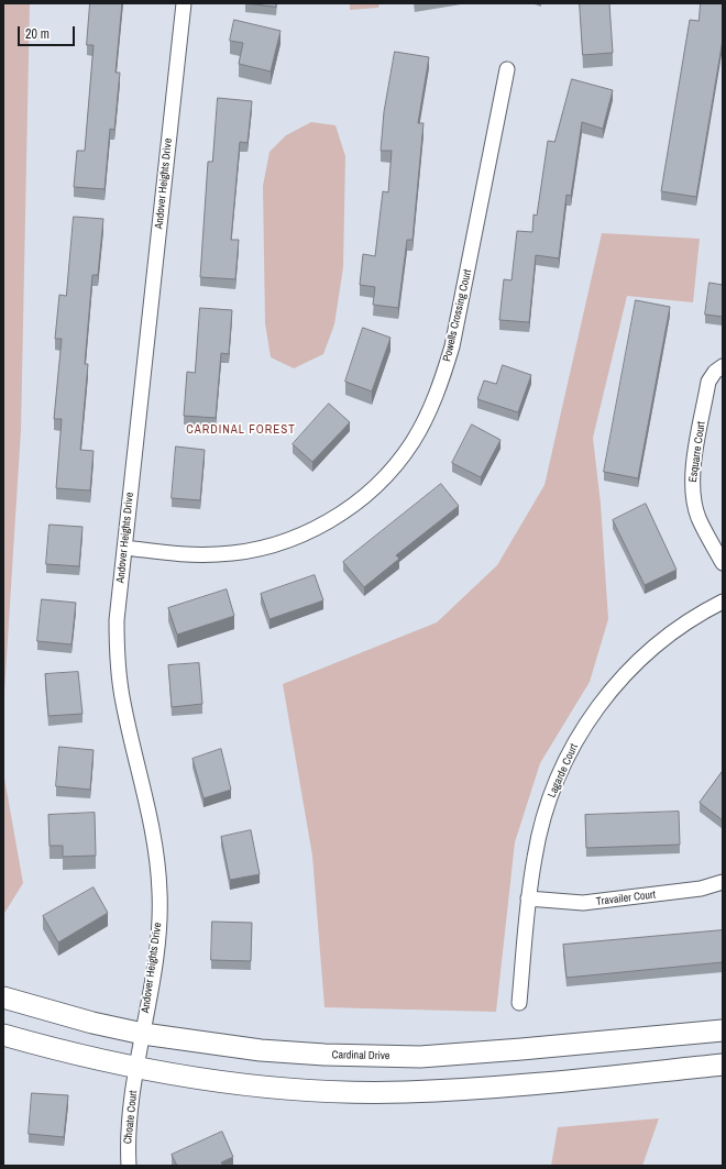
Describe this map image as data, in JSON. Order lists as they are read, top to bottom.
{
  "streets": {
    "main road": ["Cardinal Drive"],
    "street": [
      "Andover Heights Drive",
      "Powells Crossing Court",
      "Esquarre Court",
      "Lagarde Court",
      "Travailer Court",
      "Choate Court"
    ]
  },
  "crossings": [
    ["Andover Heights Drive", "Powells Crossing Court"],
    ["Andover Heights Drive", "Cardinal Drive"],
    ["Andover Heights Drive", "Choate Court"],
    ["Lagarde Court", "Travailer Court"]
  ],
  "districts": ["CARDINAL FOREST"],
  "scale_bar": "20 m"
}
